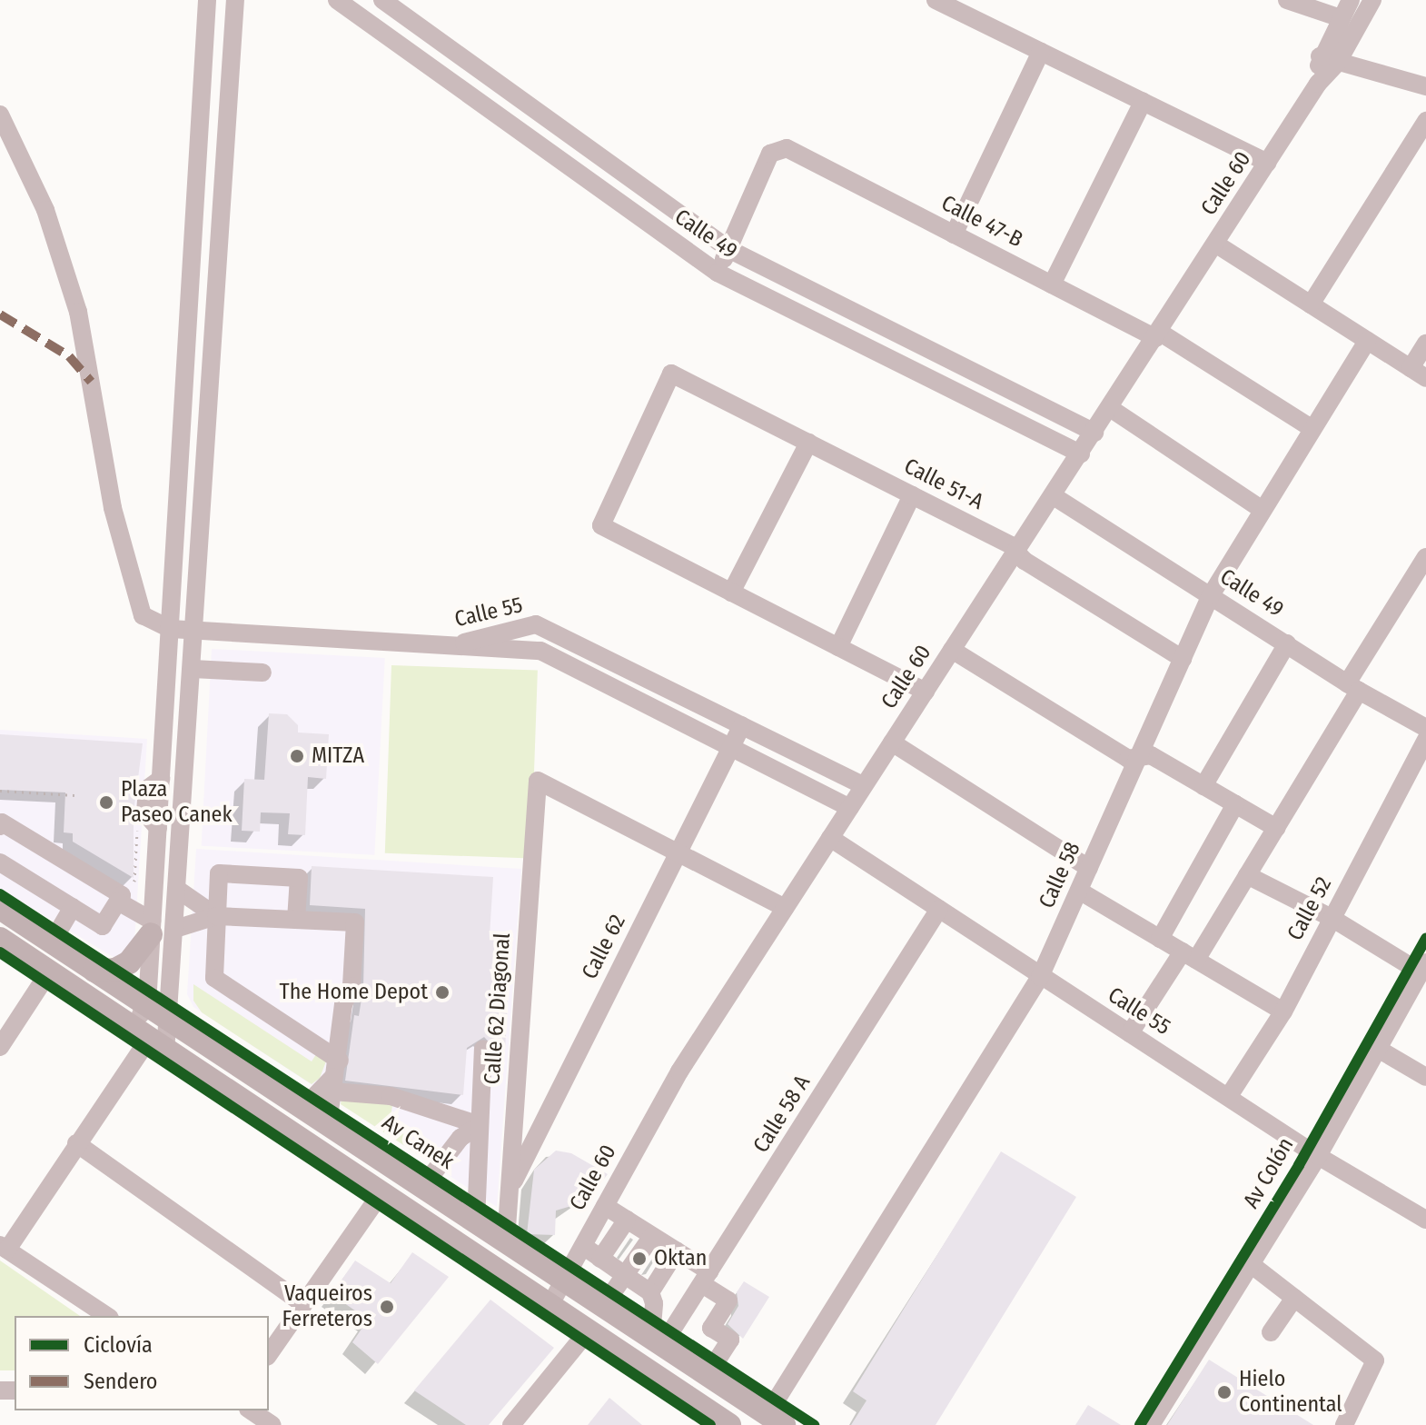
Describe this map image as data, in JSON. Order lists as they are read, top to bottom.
{
  "streets": {
    "street": [
      "Calle 60",
      "Calle 47-B",
      "Calle 49",
      "Calle 51-A",
      "Calle 55",
      "Calle 58",
      "Calle 52",
      "Calle 62",
      "Calle 62 Diagonal",
      "Calle 58 A"
    ],
    "cycle path": ["Av Canek", "Av Colón"]
  },
  "crossings": [
    ["Calle 60", "Calle 47-B"],
    ["Calle 60", "Calle 49"],
    ["Calle 60", "Calle 51-A"],
    ["Calle 60", "Calle 55"],
    ["Calle 47-B", "Calle 49"],
    ["Calle 47-B", "Calle 58"],
    ["Calle 49", "Calle 58"],
    ["Calle 51-A", "Calle 58"],
    ["Calle 55", "Calle 58"],
    ["Calle 55", "Calle 52"],
    ["Calle 55", "Calle 62"],
    ["Calle 55", "Calle 58 A"],
    ["Calle 62", "Calle 62 Diagonal"]
  ],
  "places": [
    "MITZA",
    "Plaza Paseo Canek",
    "The Home Depot",
    "Oktan",
    "Vaqueiros Ferreteros",
    "Hielo Continental"
  ],
  "legend": ["Ciclovía", "Sendero"]
}
